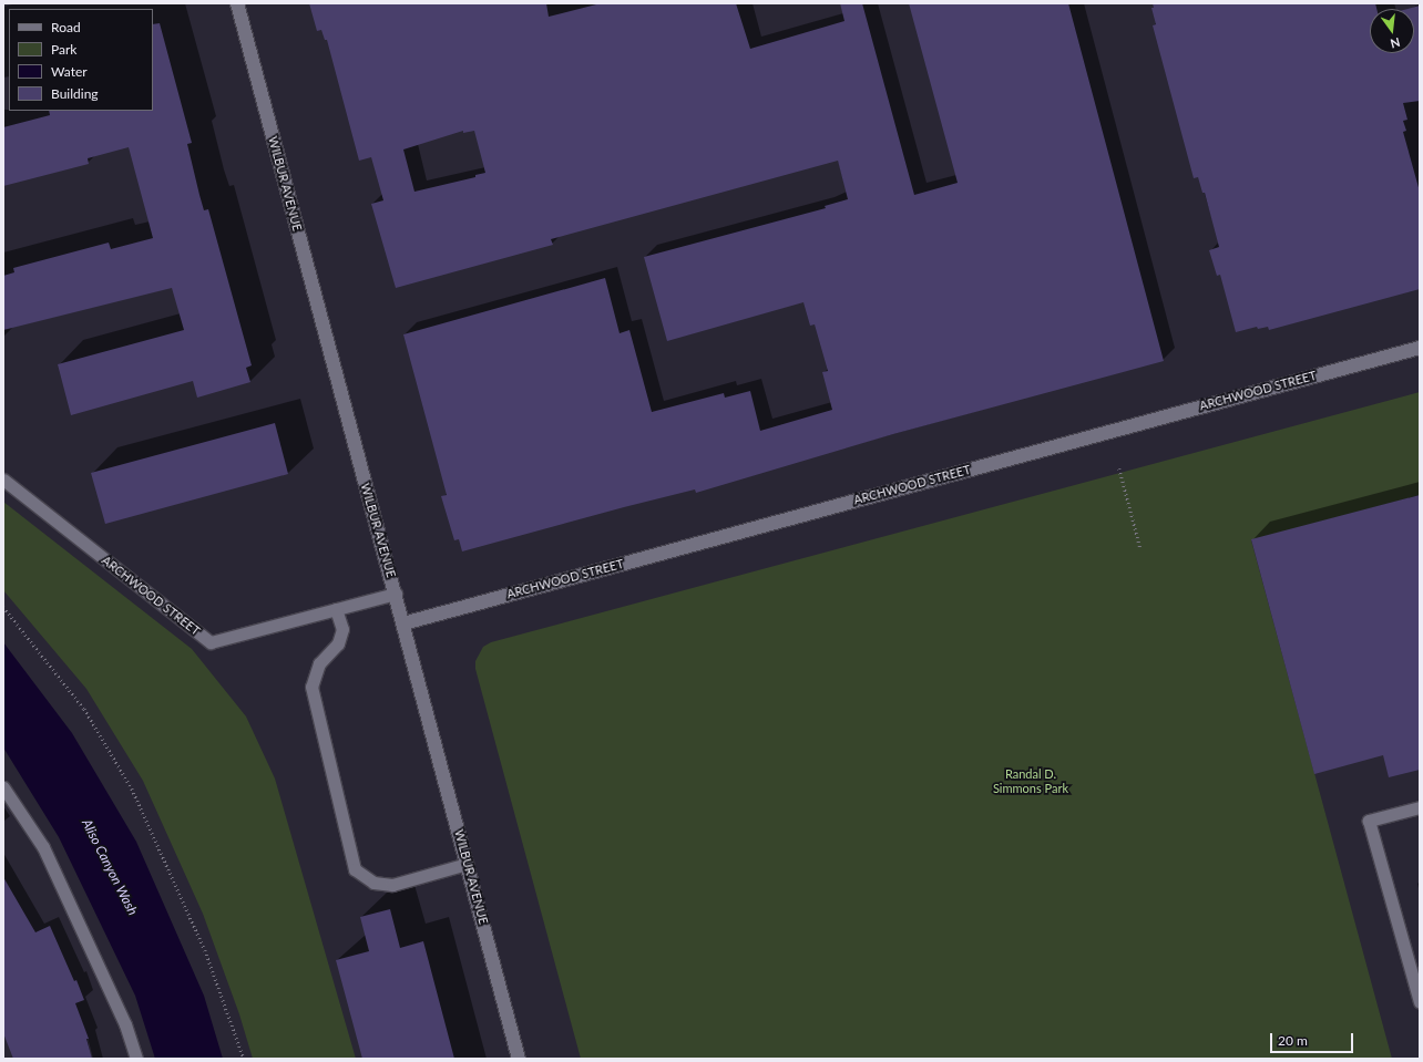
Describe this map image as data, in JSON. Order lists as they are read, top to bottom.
{
  "streets": {
    "main road": ["WILBUR AVENUE", "ARCHWOOD STREET"]
  },
  "crossings": [
    ["WILBUR AVENUE", "ARCHWOOD STREET"]
  ],
  "water": ["Aliso Canyon Wash"],
  "parks": ["Randal D. Simmons Park"],
  "legend": [
    "Road",
    "Park",
    "Water",
    "Building"
  ],
  "scale_bar": "20 m",
  "north": "bottom"
}
